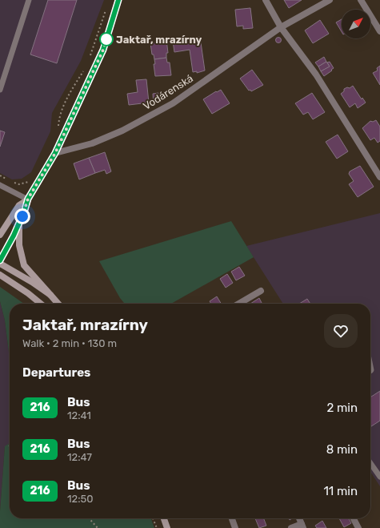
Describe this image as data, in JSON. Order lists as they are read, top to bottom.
{
  "streets": {
    "street": ["Vodárenská"]
  },
  "places": ["Jaktař, mrazírny"],
  "lines": ["bus line 216"],
  "north": "top right",
  "page": {
    "heading": [
      ["Jaktař, mrazírny", "Walk · 2 min · 130 m"],
      "Departures"
    ],
    "list": [
      {
        "mark": "216",
        "name": "Bus",
        "note": "12:41",
        "value": "2 min"
      },
      {
        "mark": "216",
        "name": "Bus",
        "note": "12:47",
        "value": "8 min"
      },
      {
        "mark": "216",
        "name": "Bus",
        "note": "12:50",
        "value": "11 min"
      }
    ]
  }
}
